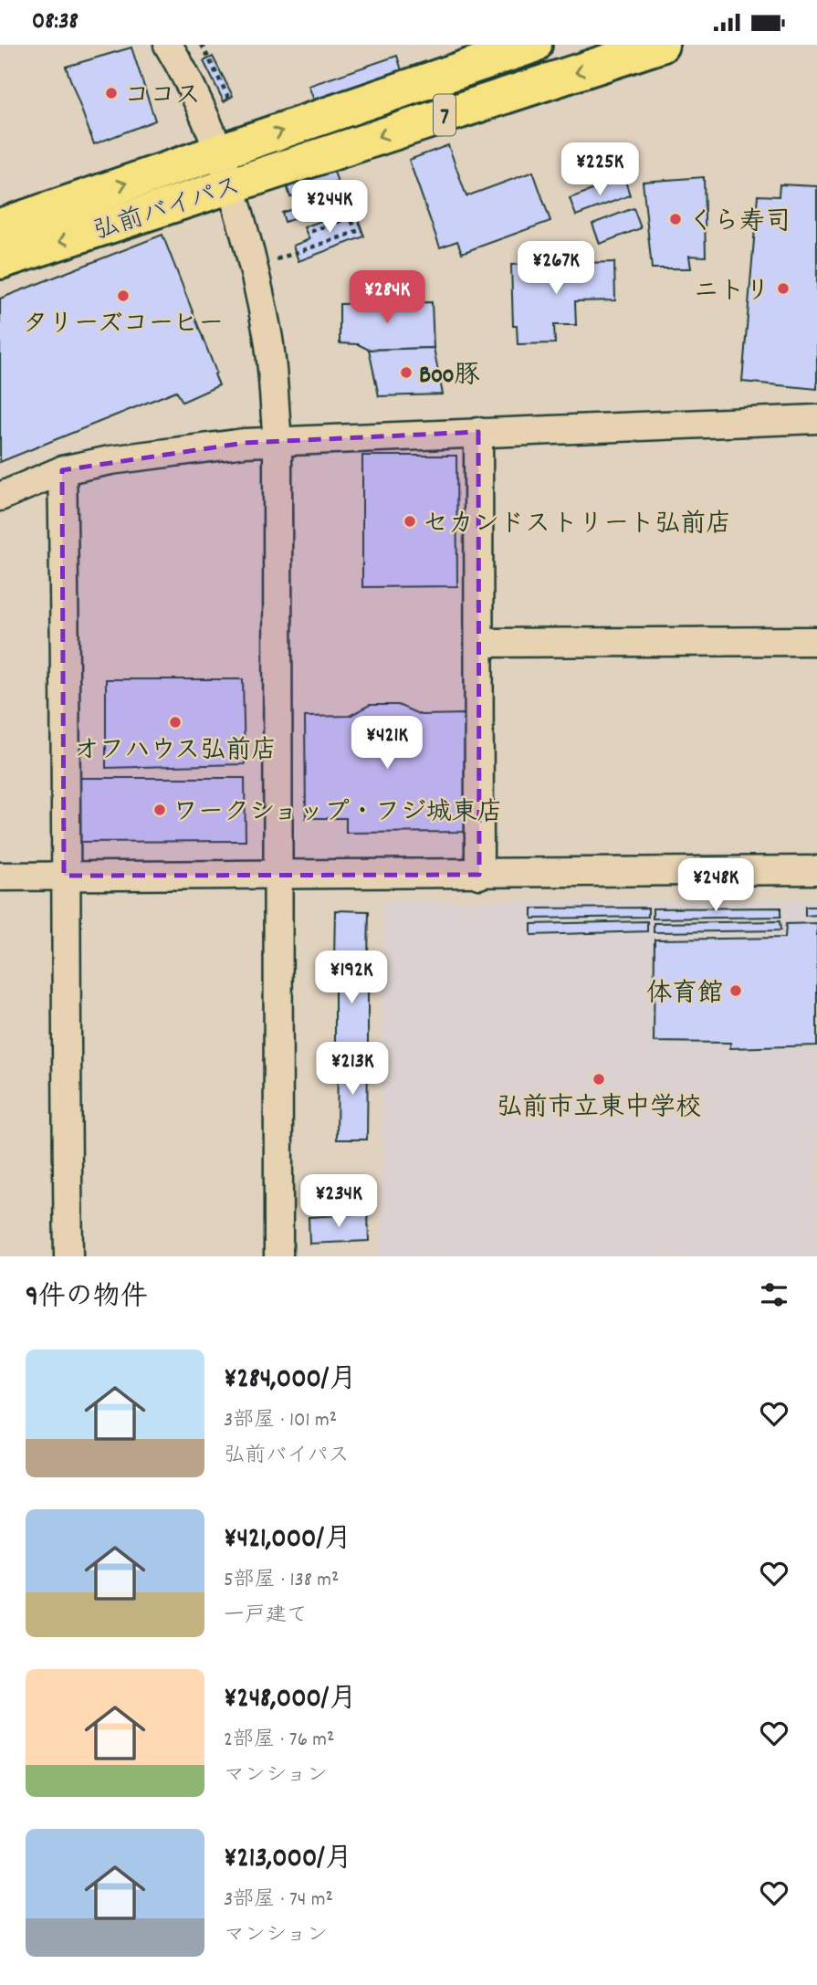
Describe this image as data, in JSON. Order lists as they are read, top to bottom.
{
  "streets": {
    "highway": ["7", "弘前バイパス"]
  },
  "places": [
    "ココス",
    "くら寿司",
    "ニトリ",
    "タリーズコーヒー",
    "Boo豚",
    "セカンドストリート弘前店",
    "オフハウス弘前店",
    "ワークショップ・フジ城東店",
    "体育館",
    "弘前市立東中学校"
  ],
  "page": {
    "status": "08:38",
    "price": [
      "¥225K",
      "¥244K",
      "¥267K",
      "¥284K",
      "¥421K",
      "¥248K",
      "¥192K",
      "¥213K",
      "¥234K"
    ],
    "heading": "9件の物件",
    "list": [
      {
        "name": "¥284,000/月",
        "note": "3部屋 · 101 m² · 弘前バイパス"
      },
      {
        "name": "¥421,000/月",
        "note": "5部屋 · 138 m² · 一戸建て"
      },
      {
        "name": "¥248,000/月",
        "note": "2部屋 · 76 m² · マンション"
      },
      {
        "name": "¥213,000/月",
        "note": "3部屋 · 74 m² · マンション"
      }
    ]
  }
}
